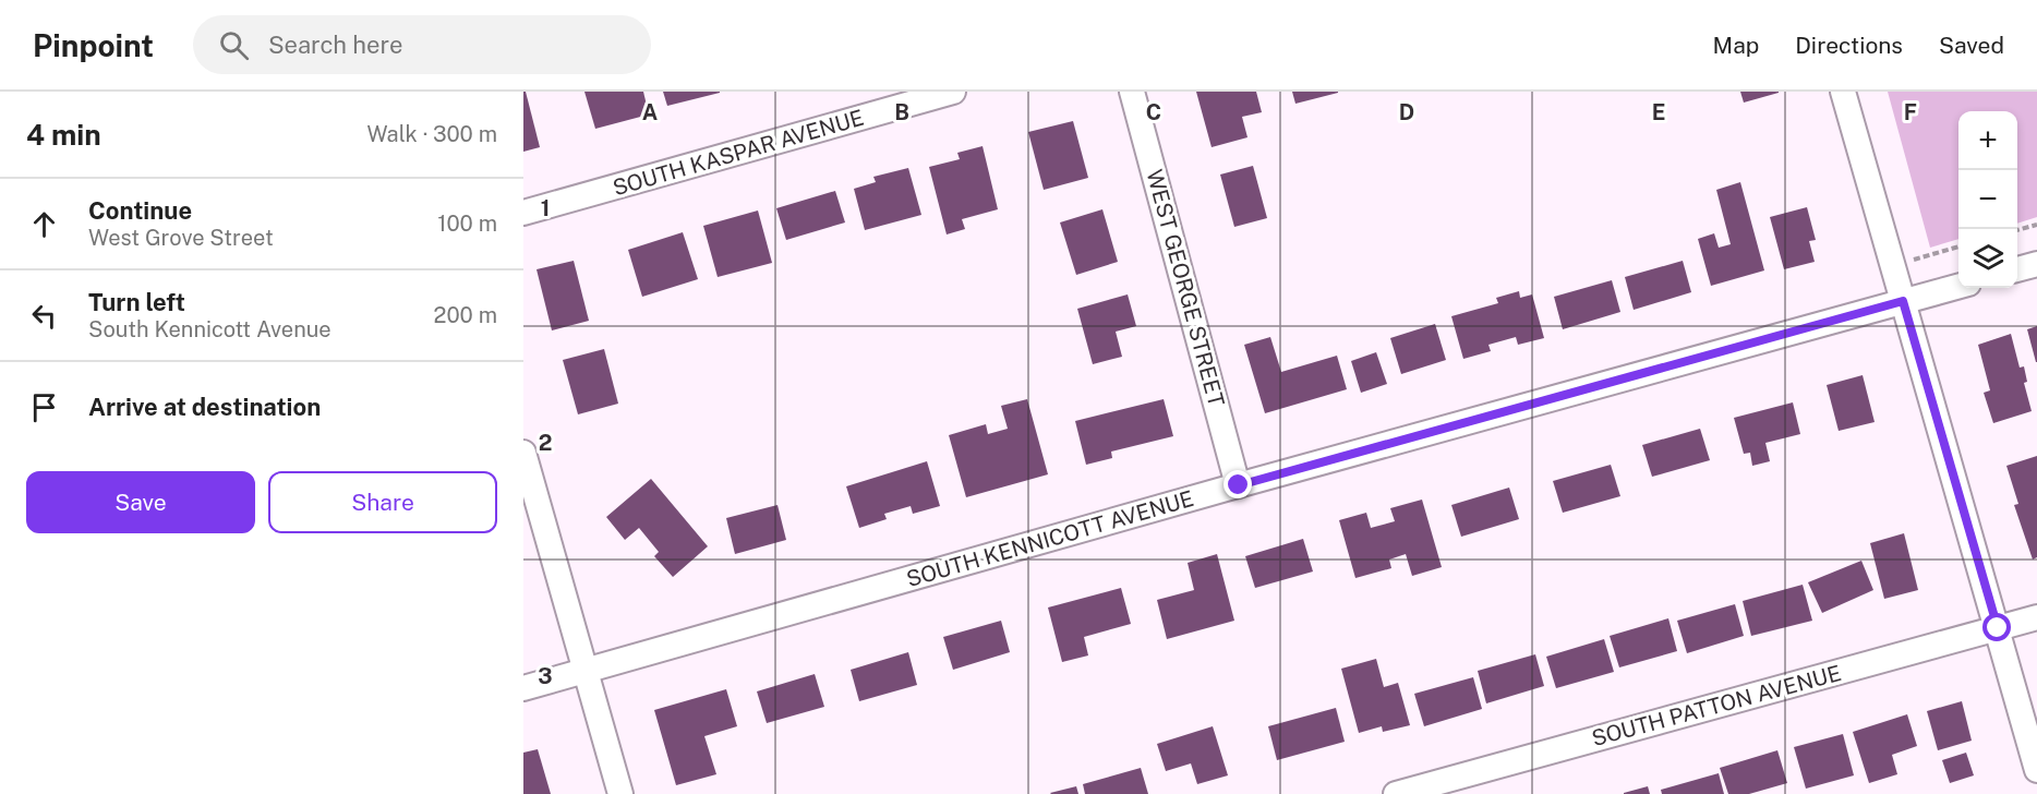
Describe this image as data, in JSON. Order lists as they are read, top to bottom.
{
  "streets": {
    "street": [
      "SOUTH KASPAR AVENUE",
      "WEST GEORGE STREET",
      "SOUTH KENNICOTT AVENUE",
      "SOUTH PATTON AVENUE"
    ]
  },
  "crossings": [
    ["WEST GEORGE STREET", "SOUTH KENNICOTT AVENUE"]
  ],
  "page": {
    "header": "Pinpoint",
    "search": "Search here",
    "nav": ["Map", "Directions", "Saved"],
    "heading": ["4 min", "Walk · 300 m"],
    "map_buttons": ["+", "−"],
    "list": [
      ["Continue", "West Grove Street", "100 m"],
      ["Turn left", "South Kennicott Avenue", "200 m"],
      "Arrive at destination"
    ],
    "buttons": ["Save", "Share"]
  },
  "grid": {
    "columns": [
      "A",
      "B",
      "C",
      "D",
      "E",
      "F"
    ],
    "rows": ["1", "2", "3"]
  }
}
